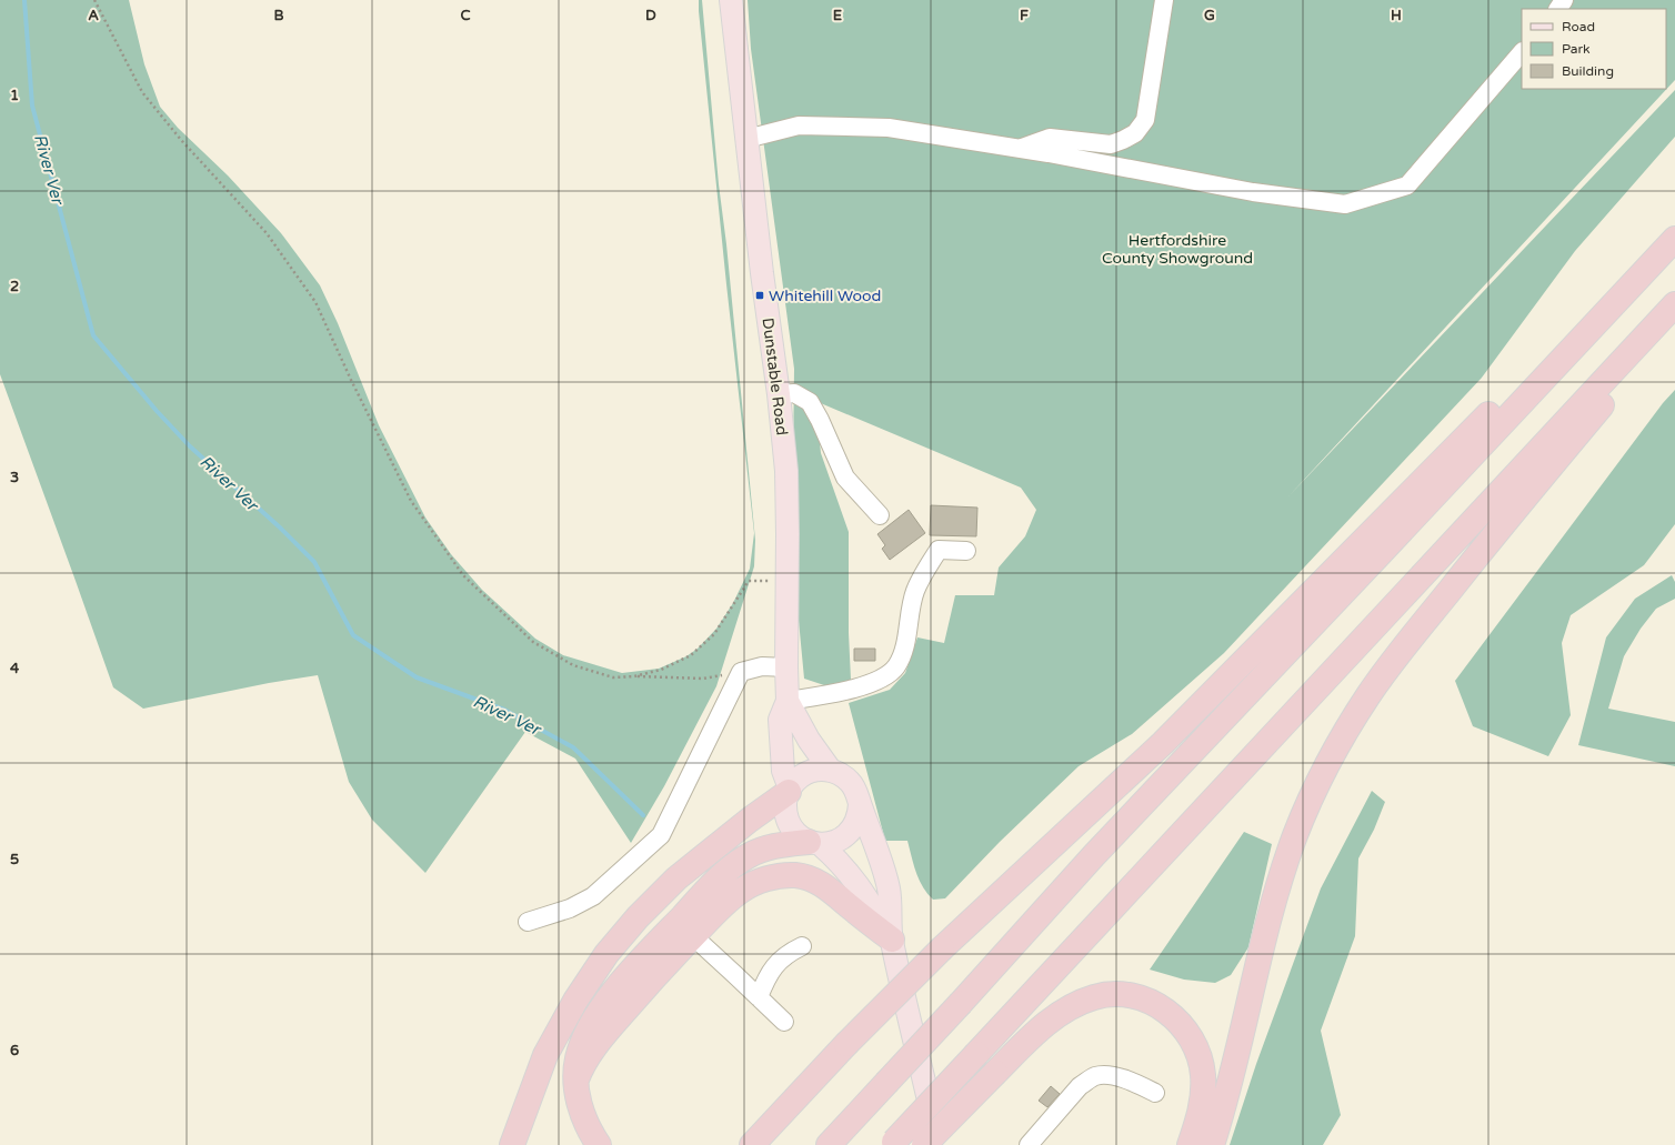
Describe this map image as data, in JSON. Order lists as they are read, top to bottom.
{
  "streets": {
    "main road": ["Dunstable Road"]
  },
  "water": ["River Ver"],
  "parks": ["Hertfordshire County Showground"],
  "places": {
    "transit": ["Whitehill Wood"]
  },
  "legend": ["Road", "Park", "Building"],
  "grid": {
    "columns": [
      "A",
      "B",
      "C",
      "D",
      "E",
      "F",
      "G",
      "H"
    ],
    "rows": [
      "1",
      "2",
      "3",
      "4",
      "5",
      "6"
    ]
  }
}
